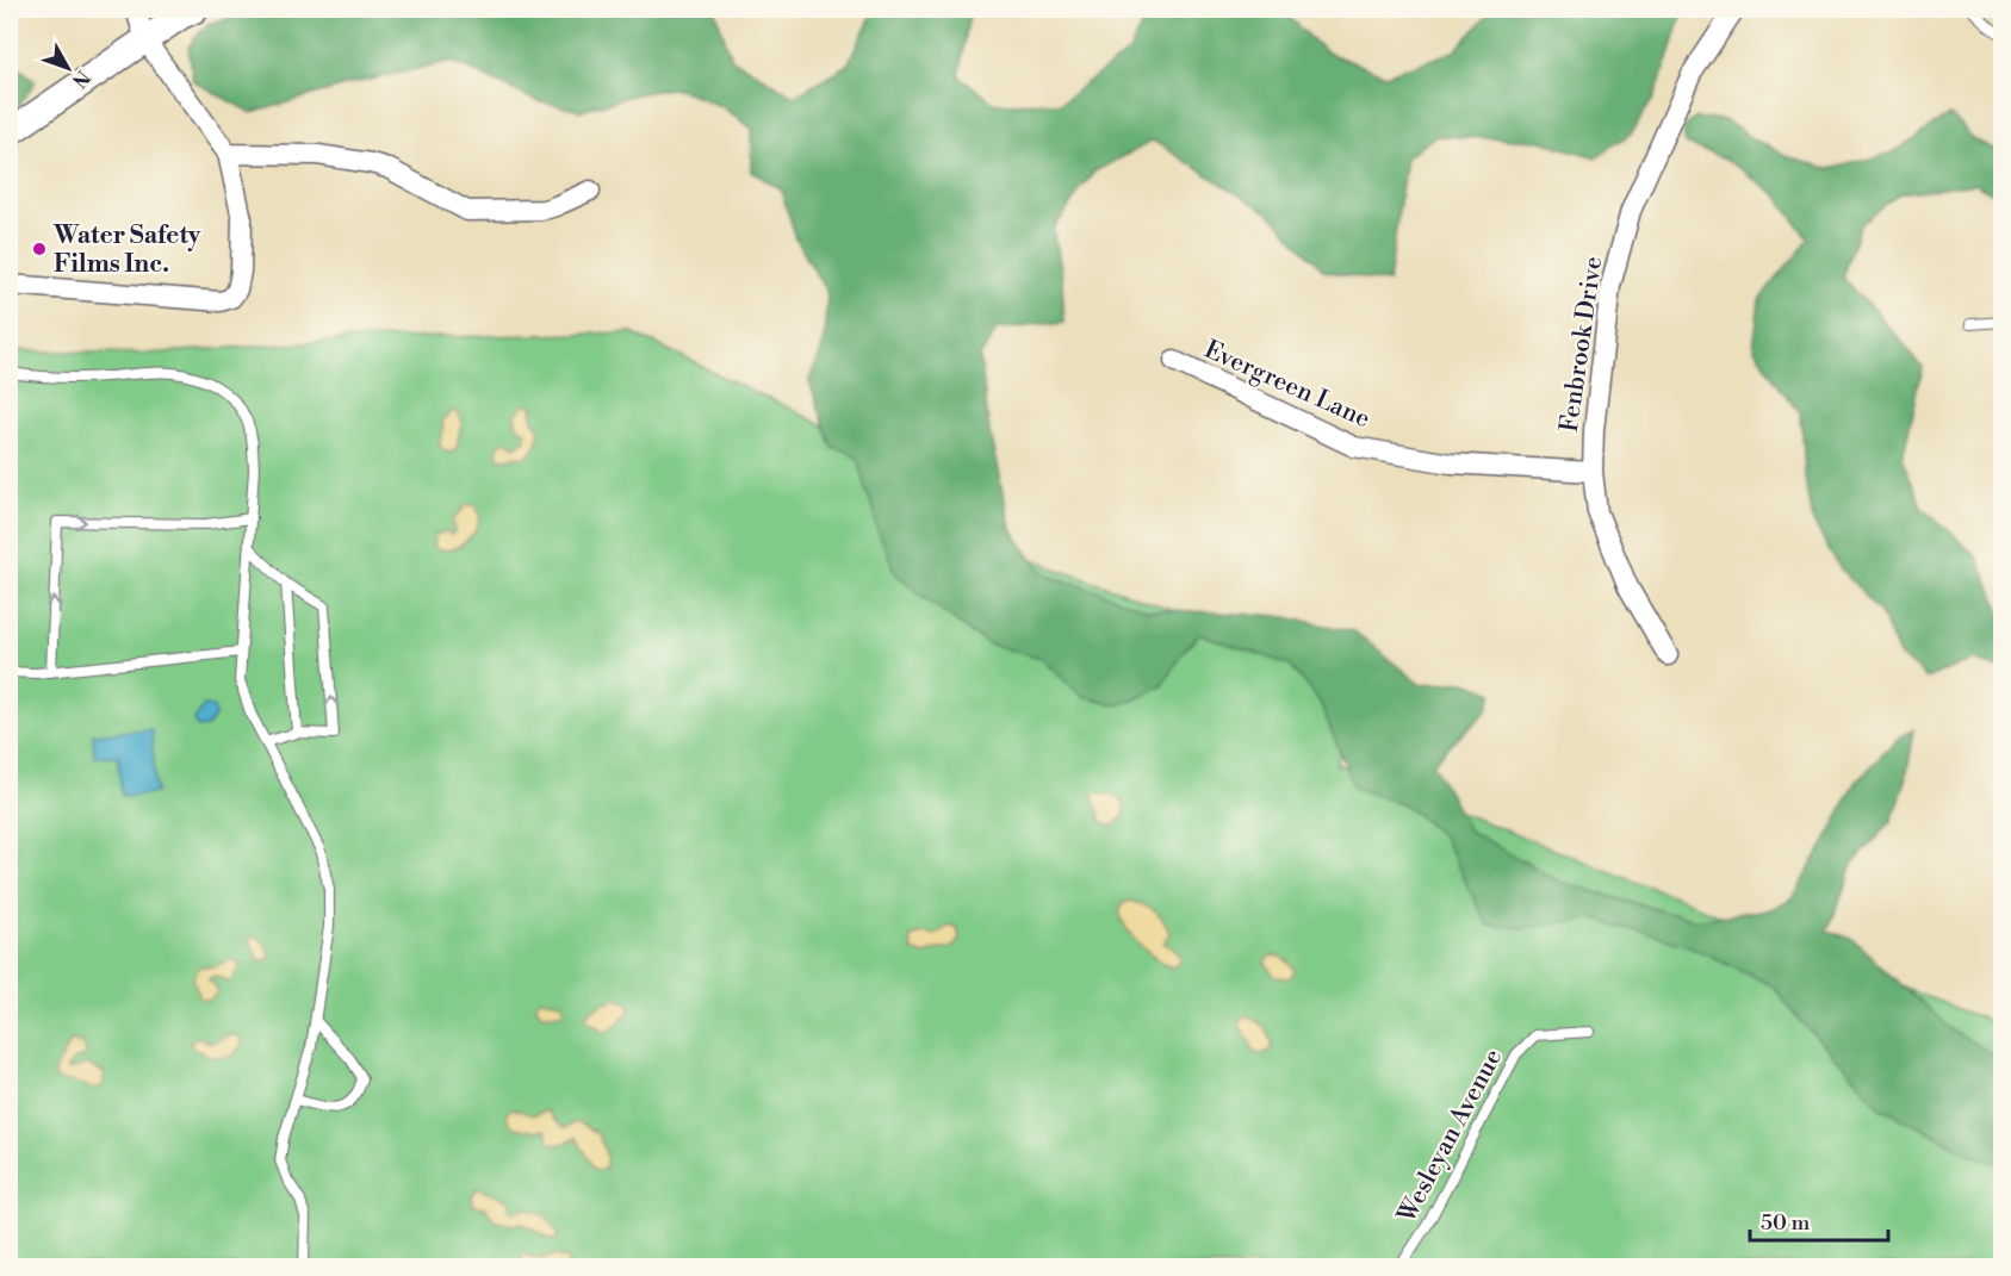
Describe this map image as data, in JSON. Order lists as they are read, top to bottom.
{
  "streets": {
    "street": ["Fenbrook Drive", "Evergreen Lane"],
    "lane": ["Wesleyan Avenue"]
  },
  "crossings": [
    ["Fenbrook Drive", "Evergreen Lane"]
  ],
  "places": ["Water Safety Films Inc."],
  "scale_bar": "50 m",
  "north": "bottom right"
}
